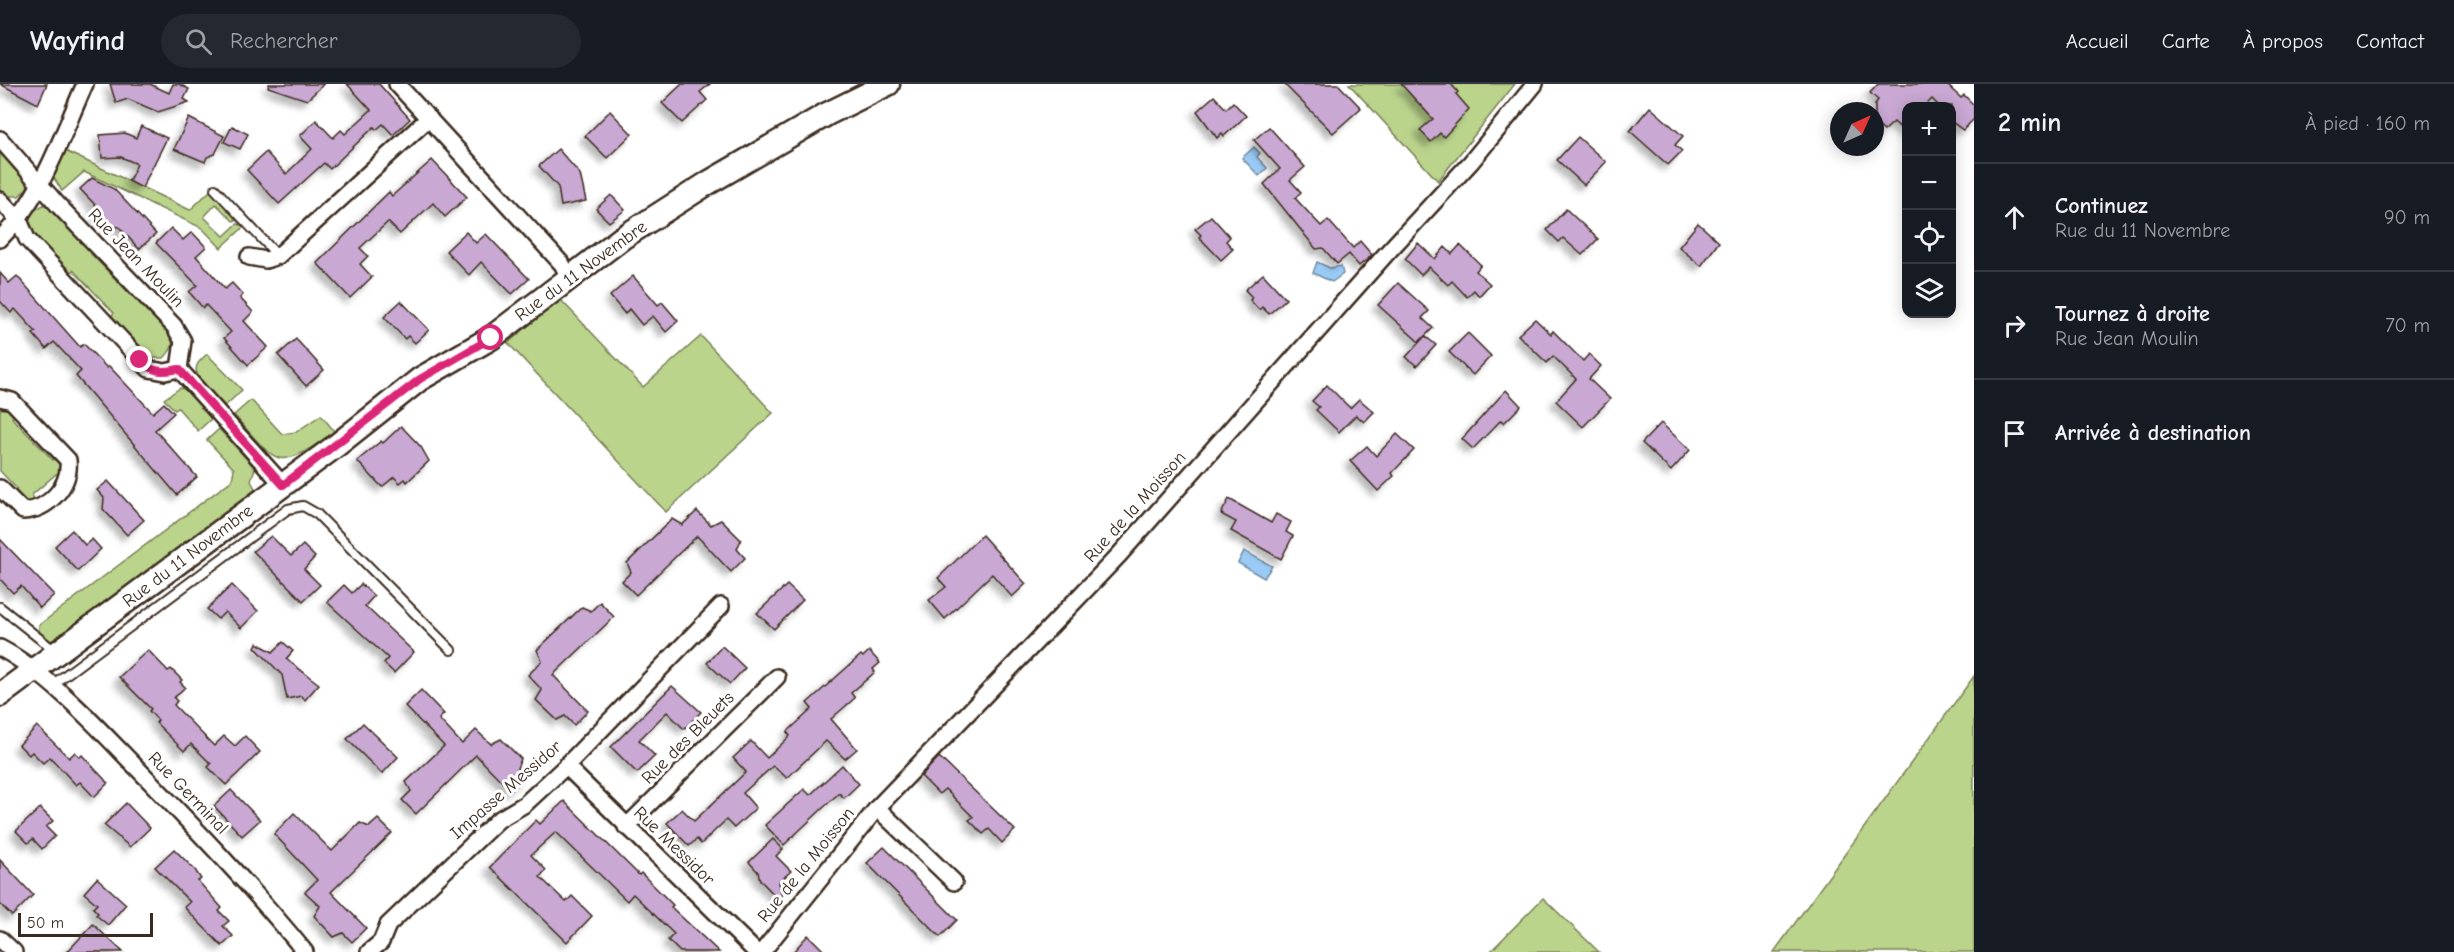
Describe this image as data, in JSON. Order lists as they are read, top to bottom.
{
  "streets": {
    "street": [
      "Rue Jean Moulin",
      "Rue du 11 Novembre",
      "Rue de la Moisson",
      "Rue des Bleuets",
      "Impasse Messidor",
      "Rue Germinal",
      "Rue Messidor"
    ]
  },
  "crossings": [
    ["Rue du 11 Novembre", "Rue Germinal"],
    ["Rue des Bleuets", "Rue Messidor"],
    ["Impasse Messidor", "Rue Messidor"]
  ],
  "scale_bar": "50 m",
  "north": "top right",
  "page": {
    "header": "Wayfind",
    "search": "Rechercher",
    "nav": [
      "Accueil",
      "Carte",
      "À propos",
      "Contact"
    ],
    "heading": ["2 min", "À pied · 160 m"],
    "map_buttons": ["+", "−"],
    "list": [
      ["Continuez", "Rue du 11 Novembre", "90 m"],
      ["Tournez à droite", "Rue Jean Moulin", "70 m"],
      "Arrivée à destination"
    ],
    "scale": "50 m"
  }
}
